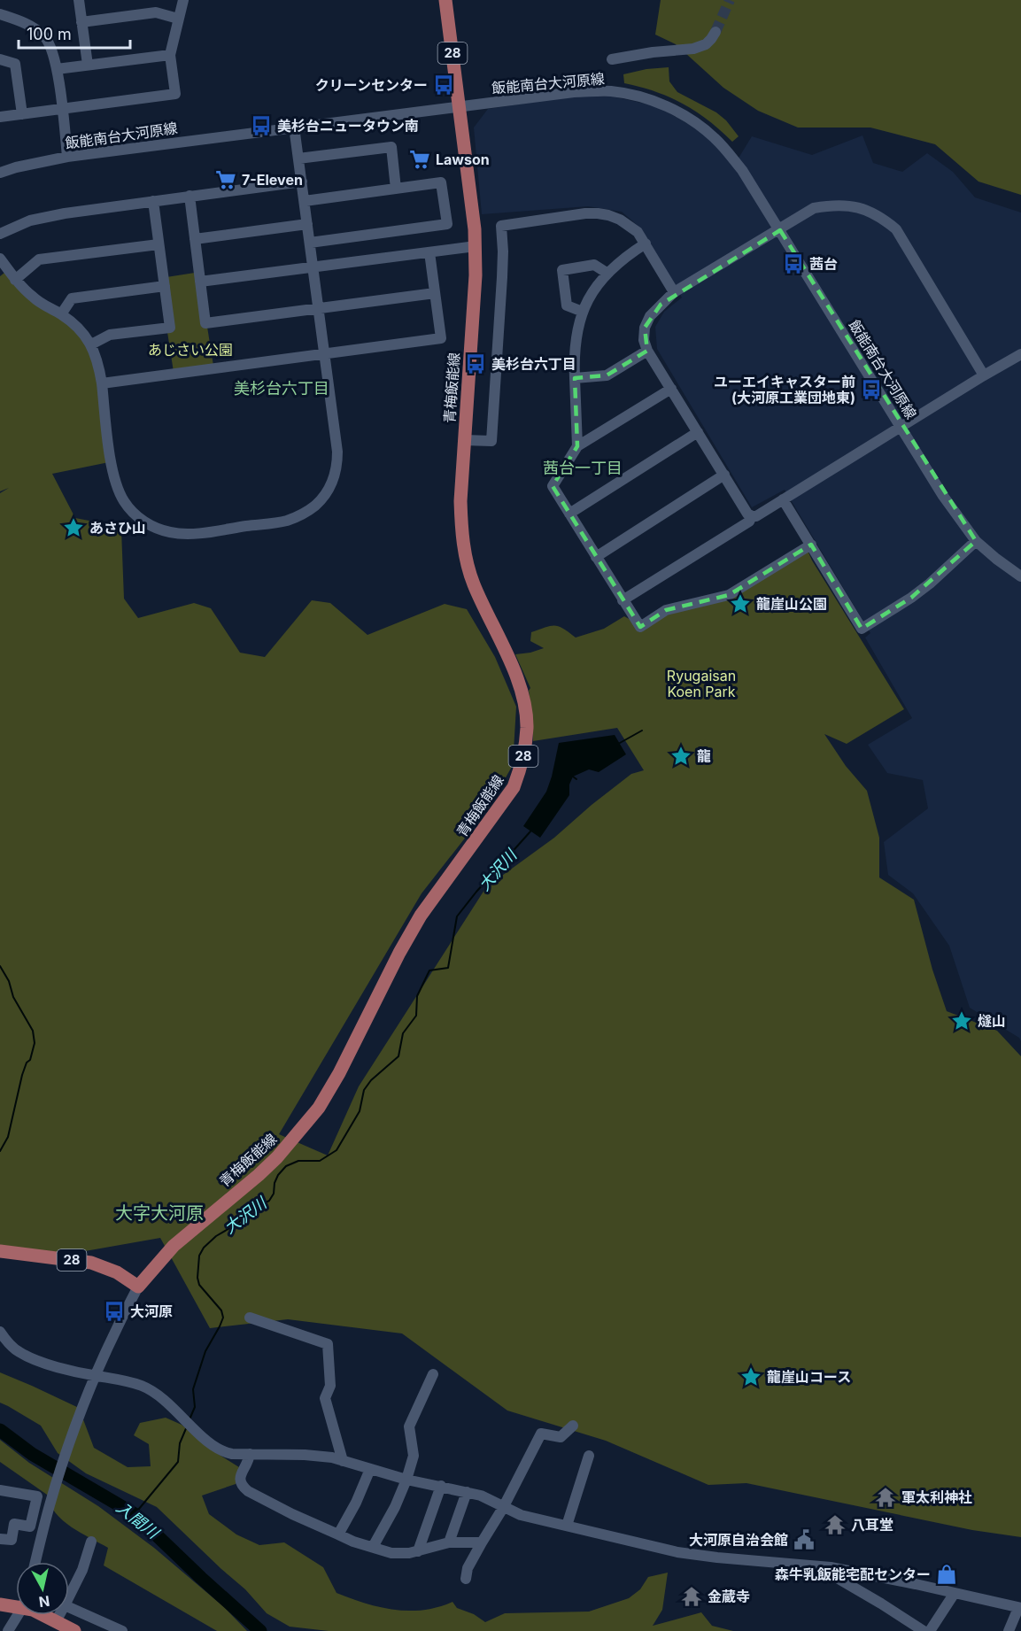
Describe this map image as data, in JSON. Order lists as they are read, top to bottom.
{
  "streets": {
    "main road": ["28", "青梅飯能線"],
    "street": ["飯能南台大河原線"]
  },
  "crossings": [
    ["28", "青梅飯能線"],
    ["飯能南台大河原線", "青梅飯能線"]
  ],
  "districts": ["美杉台六丁目", "茜台一丁目", "大字大河原"],
  "water": ["大沢川", "入間川"],
  "parks": ["あじさい公園", "Ryugaisan Koen Park"],
  "places": {
    "bus stop": [
      "クリーンセンター",
      "美杉台ニュータウン南",
      "茜台",
      "美杉台六丁目",
      "ユーエイキャスター前 (大河原工業団地東)",
      "大河原"
    ],
    "supermarket": ["Lawson", "7-Eleven"],
    "place": [
      "あさひ山",
      "龍崖山公園",
      "龍",
      "燧山",
      "龍崖山コース"
    ],
    "temple": ["軍太利神社", "八耳堂", "金蔵寺"],
    "public building": ["大河原自治会館"],
    "shop": ["森牛乳飯能宅配センター"]
  },
  "scale_bar": "100 m",
  "north": "bottom"
}
